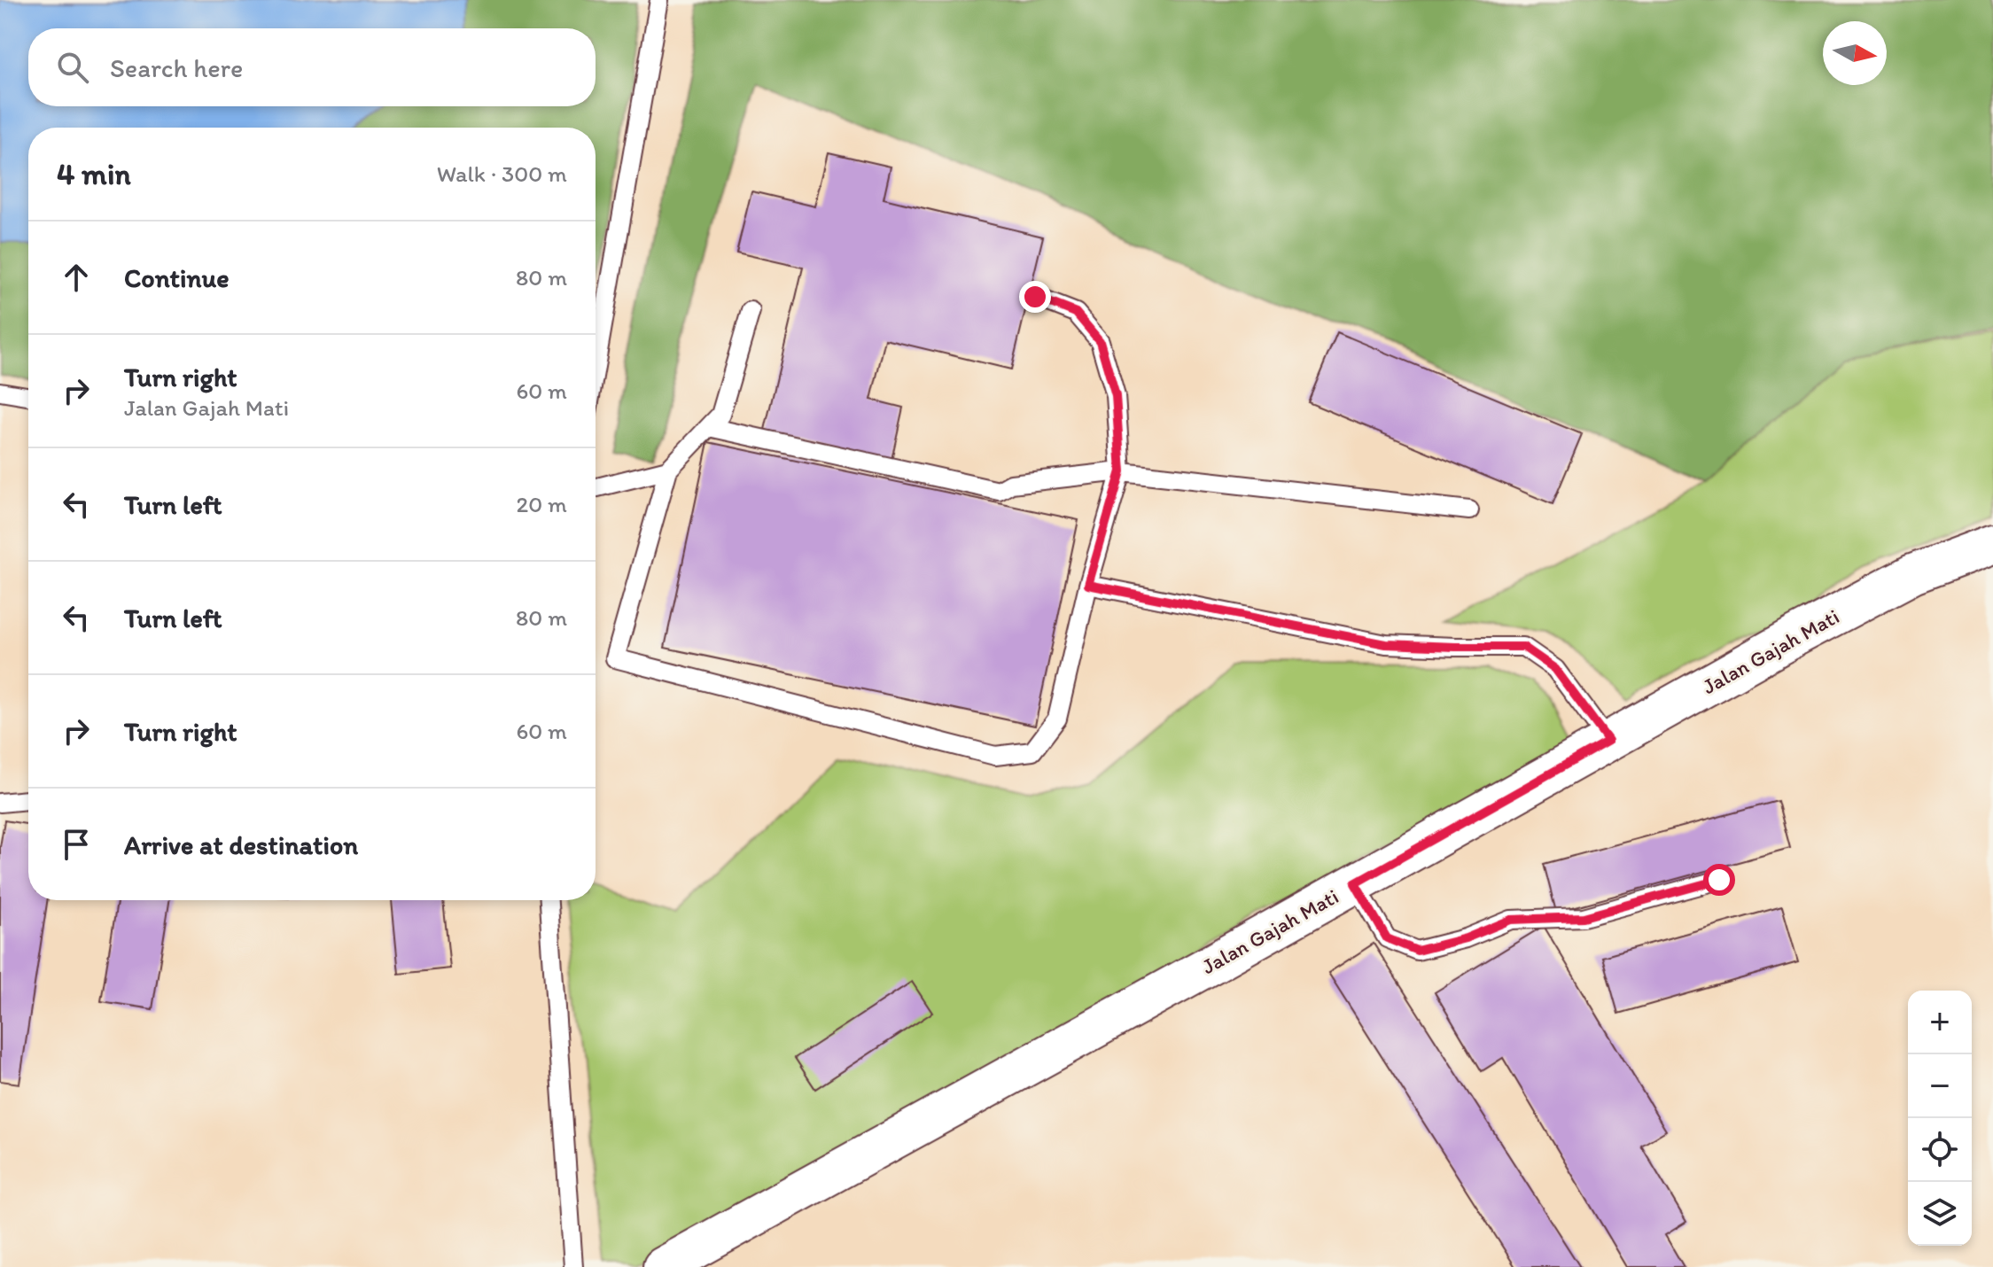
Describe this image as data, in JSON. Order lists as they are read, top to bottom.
{
  "streets": {
    "main road": ["Jalan Gajah Mati"]
  },
  "north": "right",
  "page": {
    "search": "Search here",
    "heading": ["4 min", "Walk · 300 m"],
    "list": [
      ["Continue", "80 m"],
      ["Turn right", "Jalan Gajah Mati", "60 m"],
      ["Turn left", "20 m"],
      ["Turn left", "80 m"],
      ["Turn right", "60 m"],
      "Arrive at destination"
    ],
    "map_buttons": ["+", "−"]
  }
}
